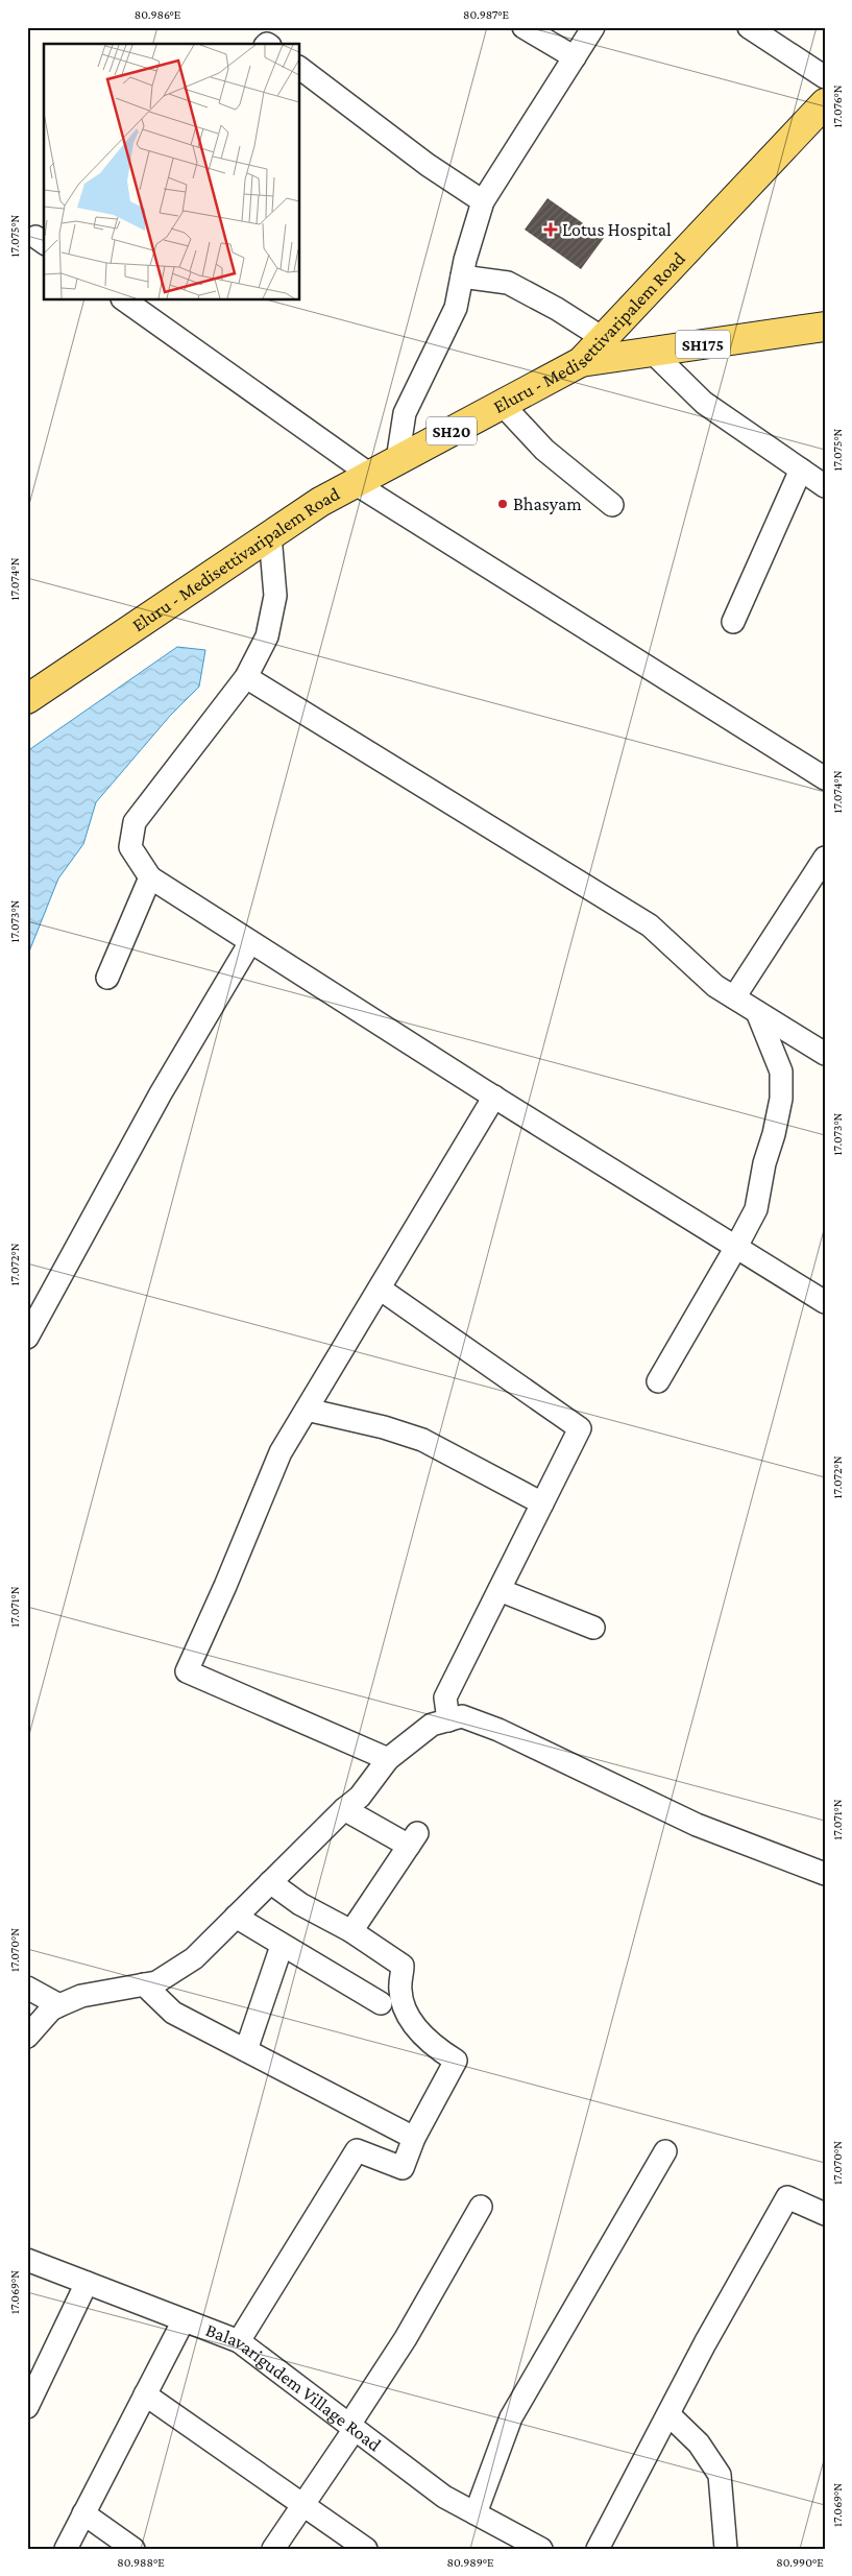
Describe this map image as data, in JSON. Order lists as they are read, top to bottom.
{
  "streets": {
    "main road": ["Eluru - Medisettivaripalem Road", "SH175", "SH20"],
    "street": ["Balavarigudem Village Road"]
  },
  "crossings": [
    ["Eluru - Medisettivaripalem Road", "SH175"]
  ],
  "places": {
    "health": ["Lotus Hospital"],
    "other": ["Bhasyam"]
  },
  "coordinates": [
    "80.986°E",
    "80.987°E",
    "17.076°N",
    "17.075°N",
    "17.074°N",
    "17.073°N",
    "17.072°N",
    "17.071°N",
    "17.070°N",
    "17.069°N",
    "80.988°E",
    "80.989°E",
    "80.990°E"
  ]
}
